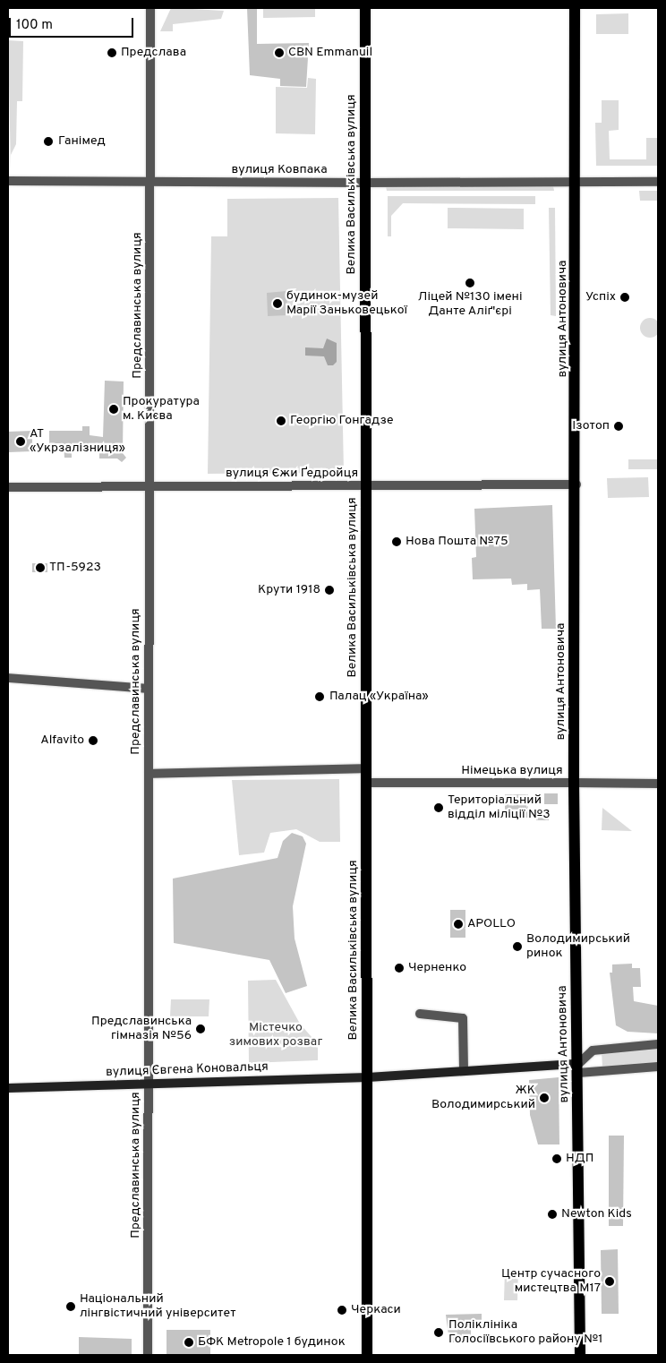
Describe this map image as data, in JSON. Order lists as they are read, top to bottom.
{
  "streets": {
    "main road": ["Велика Васильківська вулиця", "вулиця Антоновича", "вулиця Євгена Коновальця"],
    "street": [
      "вулиця Ковпака",
      "Предславинська вулиця",
      "вулиця Єжи Ґедройця",
      "Німецька вулиця"
    ]
  },
  "crossings": [
    ["вулиця Ковпака", "Велика Васильківська вулиця"],
    ["вулиця Ковпака", "Предславинська вулиця"],
    ["вулиця Ковпака", "вулиця Антоновича"],
    ["Велика Васильківська вулиця", "вулиця Єжи Ґедройця"],
    ["Велика Васильківська вулиця", "Німецька вулиця"],
    ["Велика Васильківська вулиця", "вулиця Євгена Коновальця"],
    ["Предславинська вулиця", "вулиця Єжи Ґедройця"],
    ["Предславинська вулиця", "вулиця Євгена Коновальця"],
    ["вулиця Антоновича", "вулиця Єжи Ґедройця"],
    ["вулиця Антоновича", "Німецька вулиця"],
    ["вулиця Антоновича", "вулиця Євгена Коновальця"]
  ],
  "parks": ["Містечко зимових розваг"],
  "places": [
    "Предслава",
    "CBN Emmanuil",
    "Ганімед",
    "Ліцей №130 імені Данте Аліґ'єрі",
    "Успіх",
    "будинок-музей Марії Заньковецької",
    "Прокуратура м. Києва",
    "Георгію Гонгадзе",
    "Ізотоп",
    "АТ «Укрзалізниця»",
    "Нова Пошта №75",
    "ТП-5923",
    "Крути 1918",
    "Палац «Україна»",
    "Alfavito",
    "Територіальний відділ міліції №3",
    "APOLLO",
    "Володимирський ринок",
    "Черненко",
    "Предславинська гімназія №56",
    "ЖК Володимирський",
    "НДП",
    "Newton Kids",
    "Центр сучасного мистецтва M17",
    "Національний лінгвістичний університет",
    "Черкаси",
    "Поліклініка Голосіївського району №1",
    "БФК Metropole 1 будинок"
  ],
  "scale_bar": "100 m"
}
